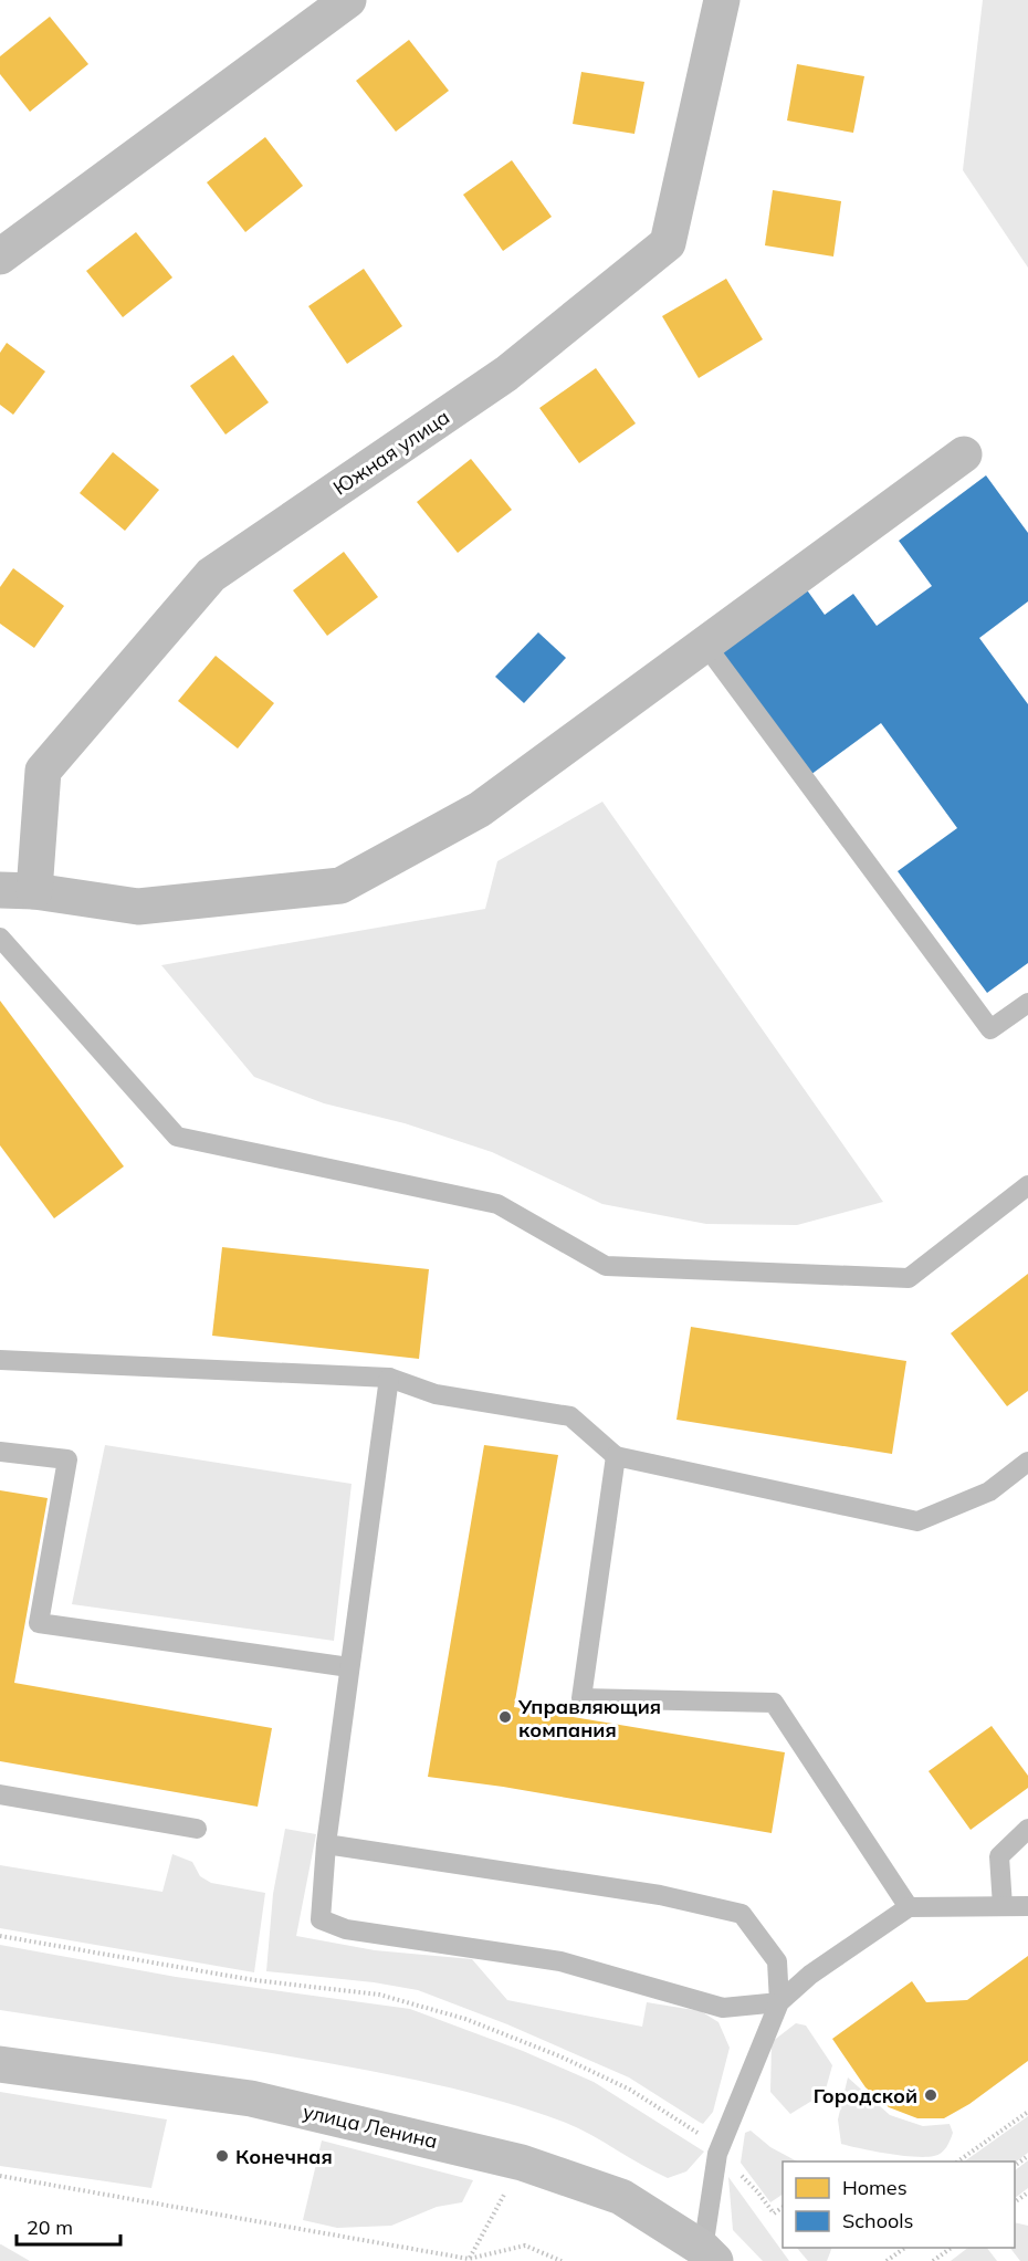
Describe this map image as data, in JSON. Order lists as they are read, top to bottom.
{
  "streets": {
    "main road": ["улица Ленина"],
    "street": ["Южная улица"]
  },
  "places": ["Управляющия компания", "Городской", "Конечная"],
  "legend": ["Homes", "Schools"],
  "scale_bar": "20 m"
}
